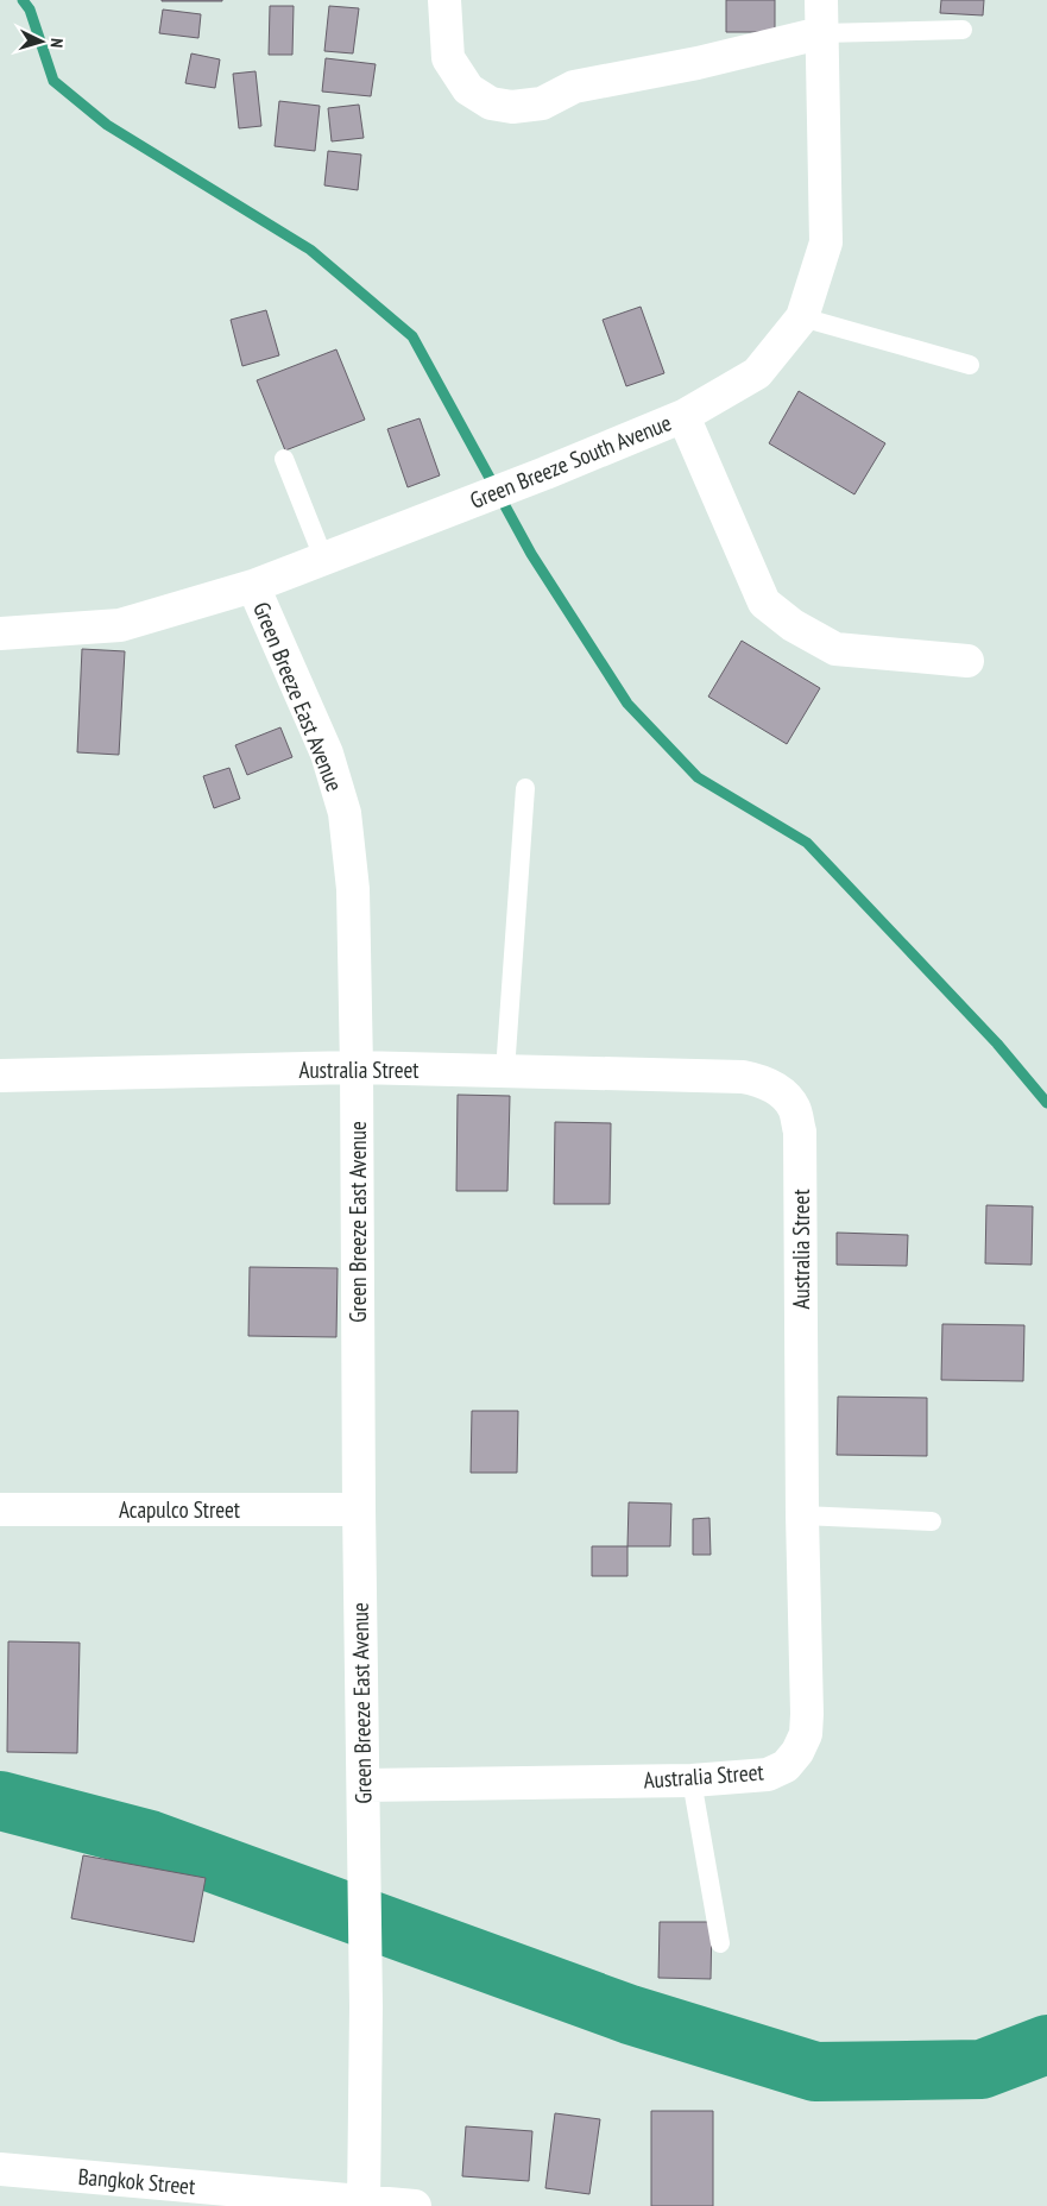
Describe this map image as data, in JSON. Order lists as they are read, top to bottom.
{
  "streets": {
    "street": [
      "Green Breeze South Avenue",
      "Green Breeze East Avenue",
      "Australia Street",
      "Acapulco Street",
      "Bangkok Street"
    ]
  },
  "crossings": [
    ["Green Breeze South Avenue", "Green Breeze East Avenue"],
    ["Green Breeze East Avenue", "Australia Street"],
    ["Green Breeze East Avenue", "Acapulco Street"],
    ["Green Breeze East Avenue", "Bangkok Street"]
  ],
  "north": "right"
}
